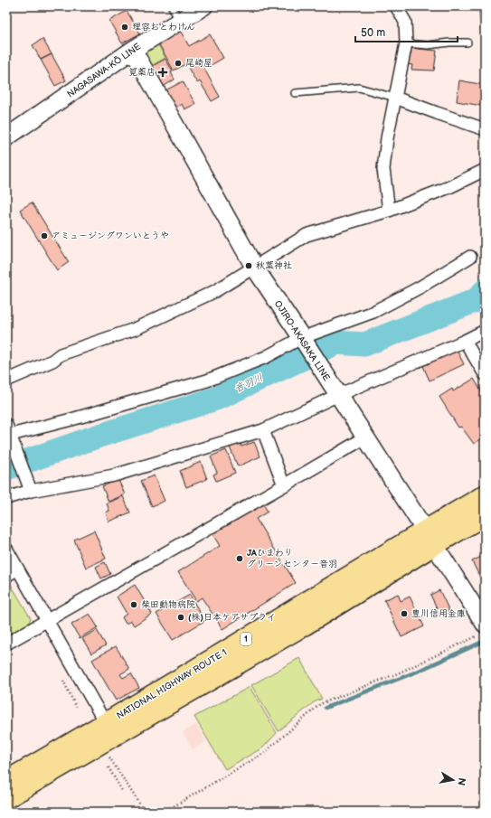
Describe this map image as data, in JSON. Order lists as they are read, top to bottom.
{
  "streets": {
    "highway": ["1", "NATIONAL HIGHWAY ROUTE 1"],
    "main road": ["NAGASAWA-KŌ LINE", "OJIRO-AKASAKA LINE"]
  },
  "crossings": [
    ["NAGASAWA-KŌ LINE", "OJIRO-AKASAKA LINE"],
    ["OJIRO-AKASAKA LINE", "NATIONAL HIGHWAY ROUTE 1"]
  ],
  "water": ["音羽川"],
  "places": {
    "other": [
      "理容おとわけん",
      "尾崎屋",
      "アミュージングワンいとうや",
      "秋葉神社",
      "JAひまわり グリーンセンター音羽",
      "柴田動物病院",
      "豊川信用金庫",
      "(株)日本ケアサプライ"
    ],
    "health": ["筧薬店"]
  },
  "scale_bar": "50 m",
  "north": "right"
}
